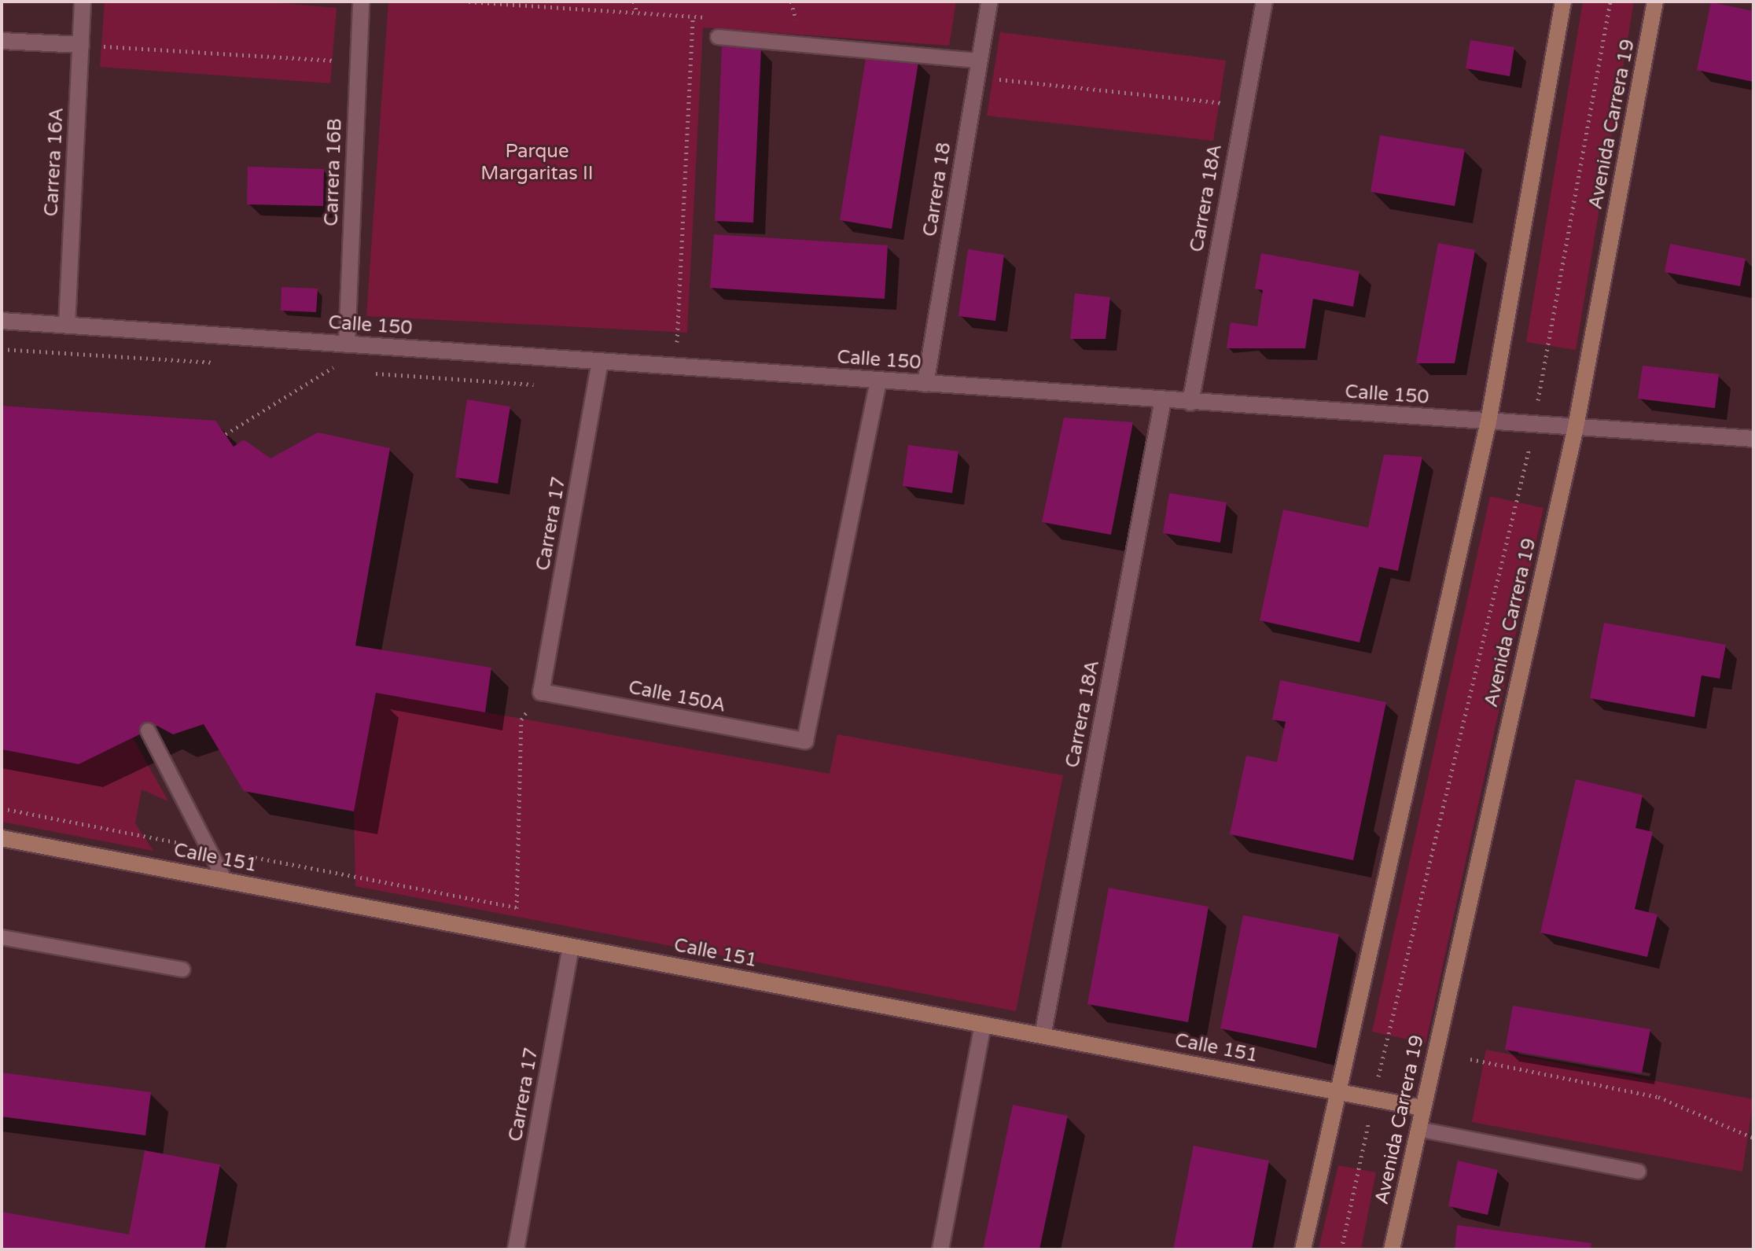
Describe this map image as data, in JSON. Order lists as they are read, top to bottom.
{
  "streets": {
    "main road": ["Avenida Carrera 19", "Calle 151"],
    "street": [
      "Carrera 16A",
      "Carrera 16B",
      "Carrera 18",
      "Carrera 18A",
      "Calle 150",
      "Carrera 17",
      "Calle 150A"
    ]
  },
  "crossings": [
    ["Avenida Carrera 19", "Calle 150"],
    ["Avenida Carrera 19", "Calle 151"],
    ["Carrera 16A", "Calle 150"],
    ["Carrera 16B", "Calle 150"],
    ["Carrera 18", "Calle 150"],
    ["Carrera 18A", "Calle 150"],
    ["Carrera 18A", "Calle 151"],
    ["Calle 150", "Carrera 17"],
    ["Calle 150", "Calle 150A"],
    ["Carrera 17", "Calle 150A"],
    ["Carrera 17", "Calle 151"]
  ],
  "parks": ["Parque Margaritas II"]
}
